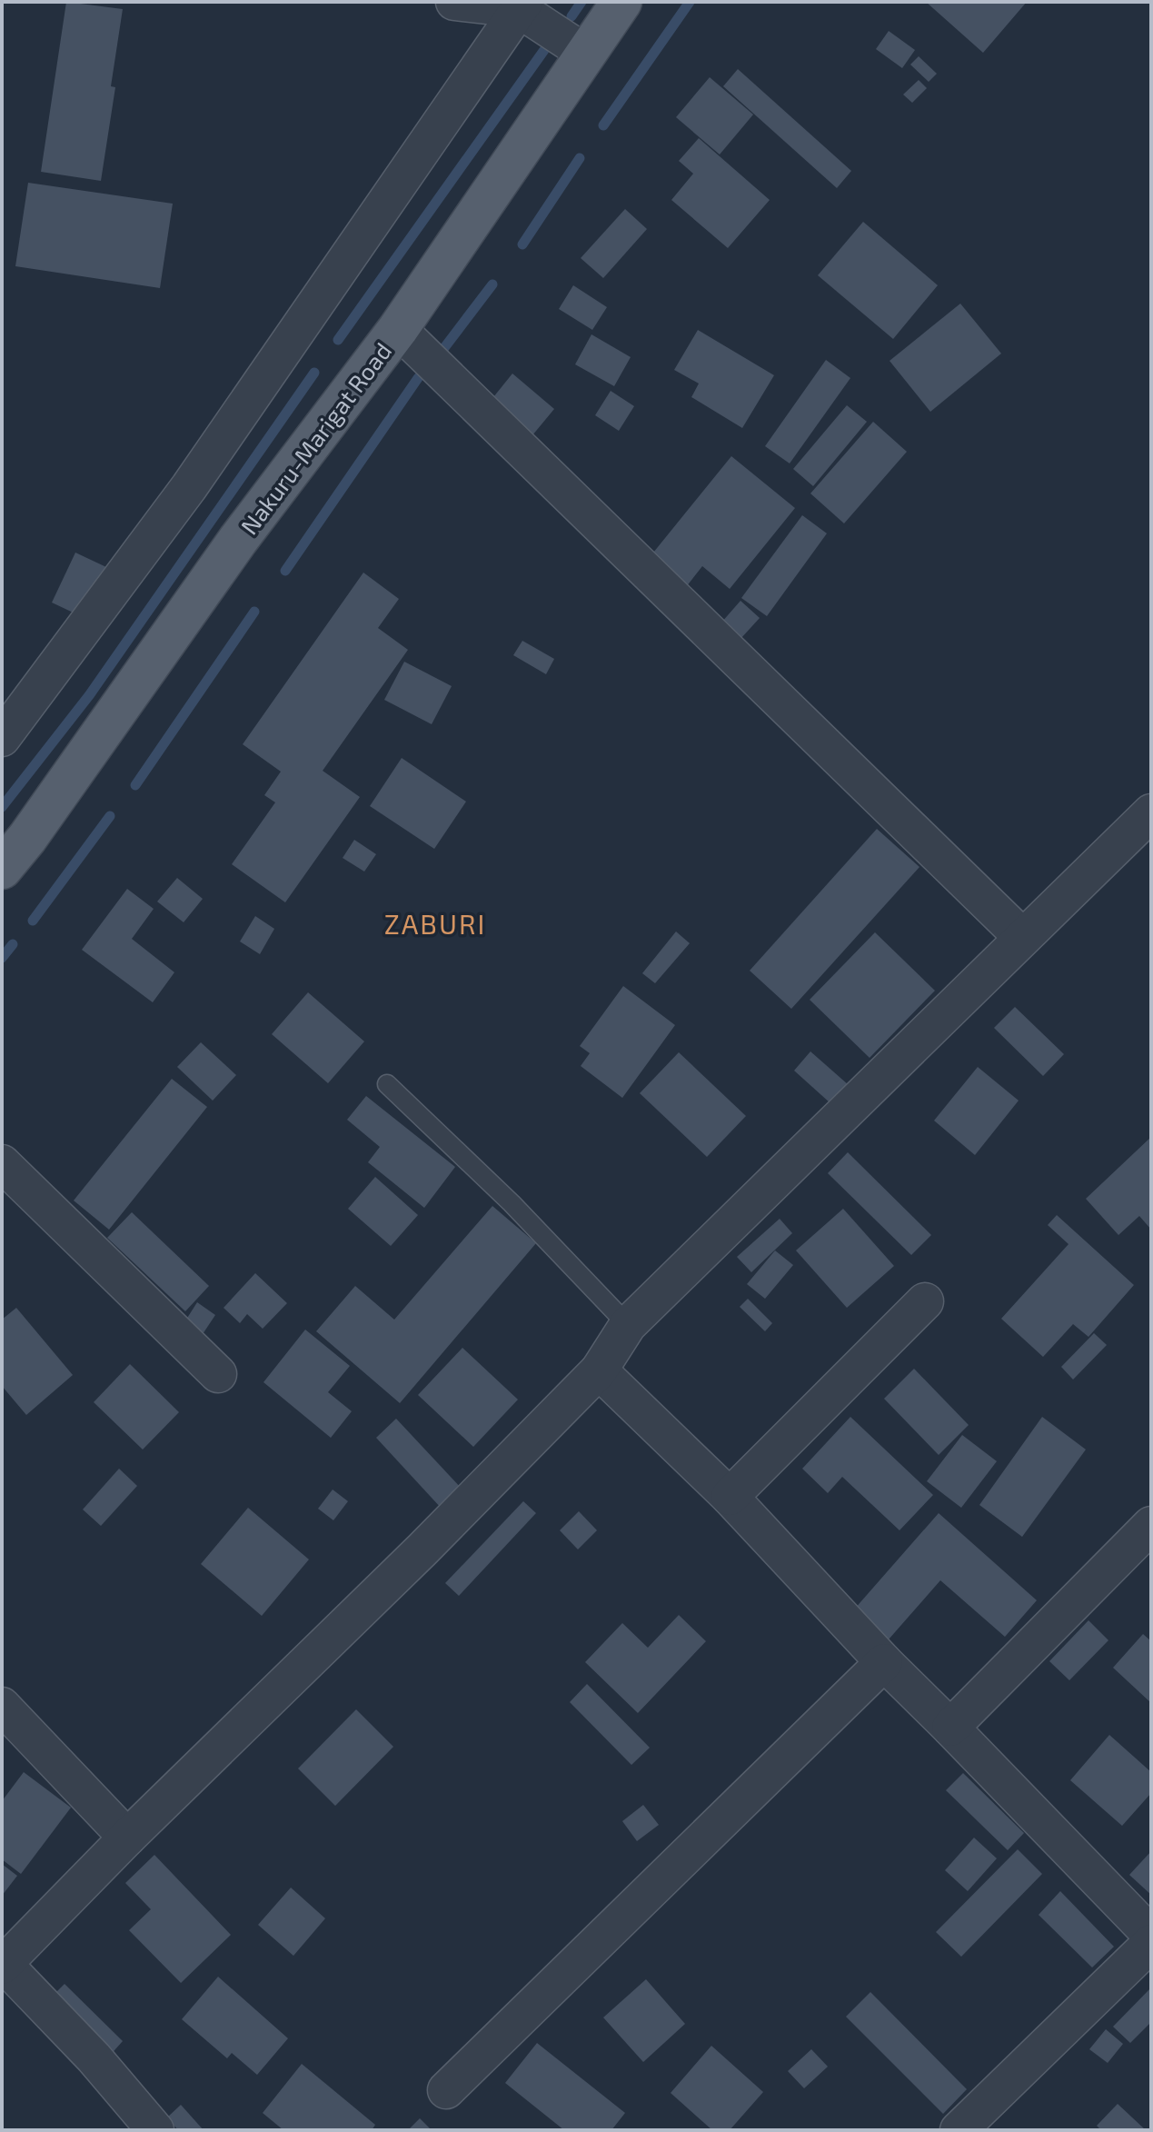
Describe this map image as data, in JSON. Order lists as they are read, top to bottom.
{
  "streets": {
    "main road": ["Nakuru-Marigat Road"]
  },
  "districts": ["ZABURI"]
}
